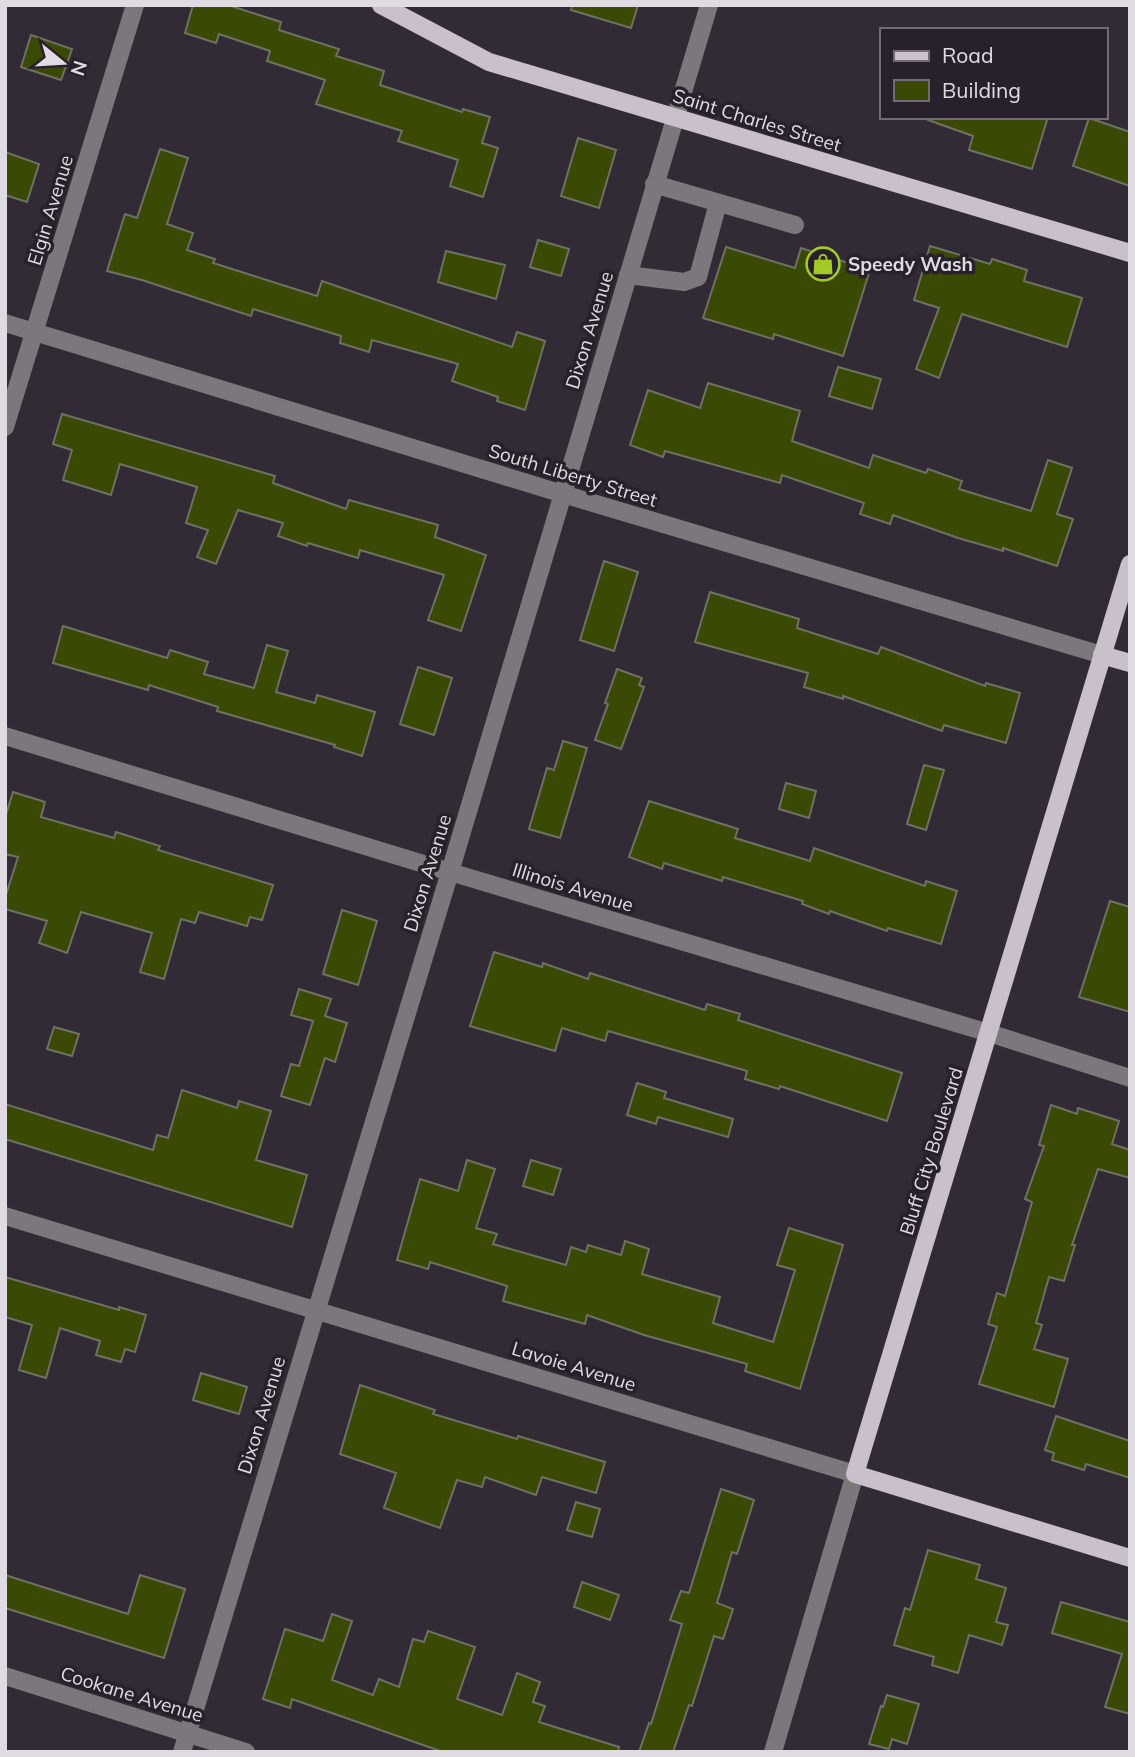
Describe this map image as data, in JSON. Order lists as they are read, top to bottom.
{
  "streets": {
    "main road": [
      "Saint Charles Street",
      "South Liberty Street",
      "Bluff City Boulevard",
      "Lavoie Avenue"
    ],
    "street": [
      "Elgin Avenue",
      "Dixon Avenue",
      "Illinois Avenue",
      "Cookane Avenue"
    ]
  },
  "crossings": [
    ["Saint Charles Street", "Dixon Avenue"],
    ["Elgin Avenue", "South Liberty Street"],
    ["Dixon Avenue", "South Liberty Street"],
    ["Dixon Avenue", "Illinois Avenue"],
    ["Dixon Avenue", "Lavoie Avenue"],
    ["Dixon Avenue", "Cookane Avenue"],
    ["South Liberty Street", "Bluff City Boulevard"],
    ["Illinois Avenue", "Bluff City Boulevard"],
    ["Bluff City Boulevard", "Lavoie Avenue"]
  ],
  "places": {
    "shop": ["Speedy Wash"]
  },
  "legend": ["Road", "Building"],
  "north": "right"
}
